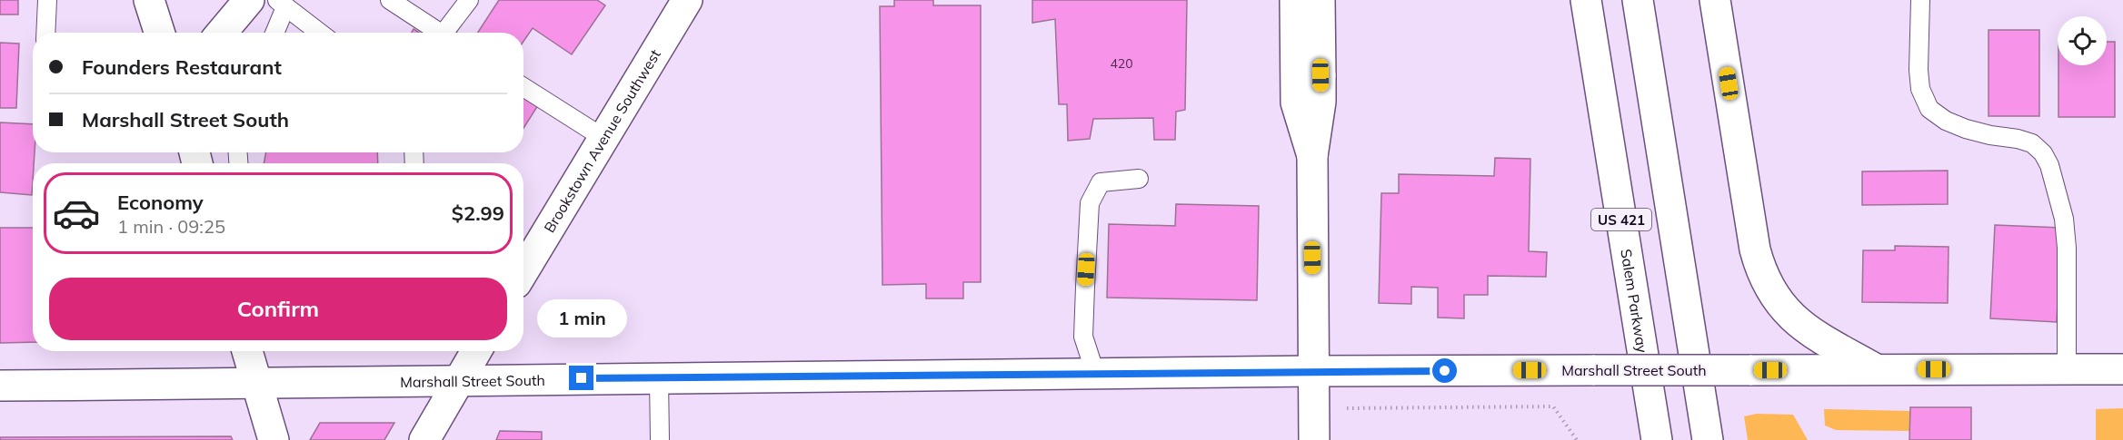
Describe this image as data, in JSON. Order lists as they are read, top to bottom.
{
  "streets": {
    "main road": [
      "Brookstown Avenue Southwest",
      "US 421",
      "Salem Parkway",
      "Marshall Street South"
    ]
  },
  "house_numbers": ["420"],
  "page": {
    "banner": ["Founders Restaurant", "Marshall Street South"],
    "list": [
      {
        "name": "Economy",
        "note": "1 min · 09:25",
        "value": "$2.99"
      }
    ],
    "buttons": "Confirm",
    "bubble": "1 min"
  }
}
